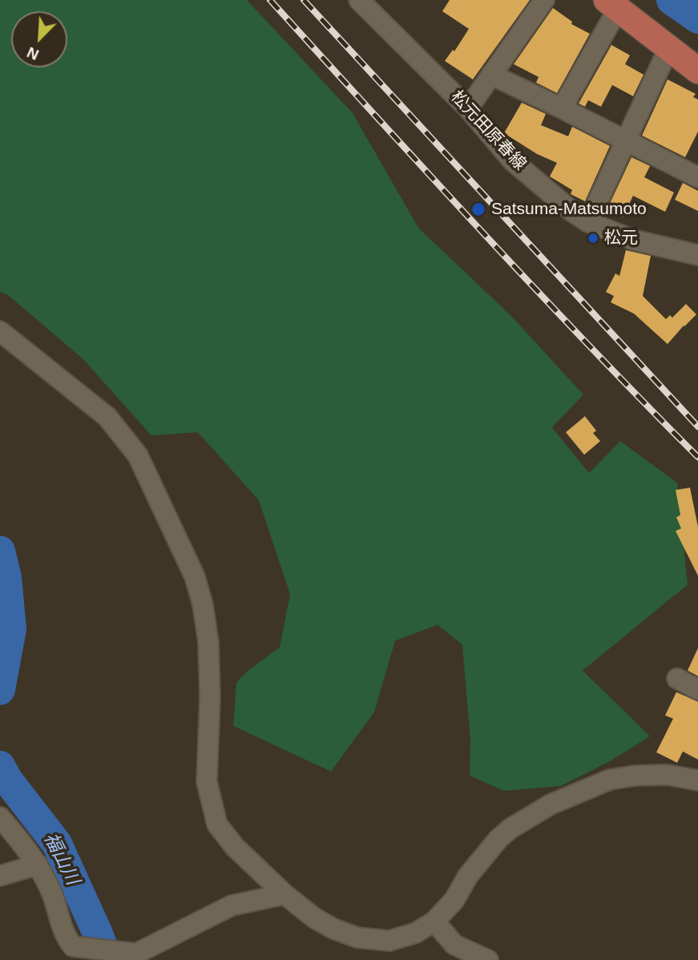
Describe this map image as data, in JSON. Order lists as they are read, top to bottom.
{
  "streets": {
    "street": ["松元田原春線"]
  },
  "water": ["福山川"],
  "places": ["Satsuma-Matsumoto", "松元"],
  "north": "bottom left"
}
